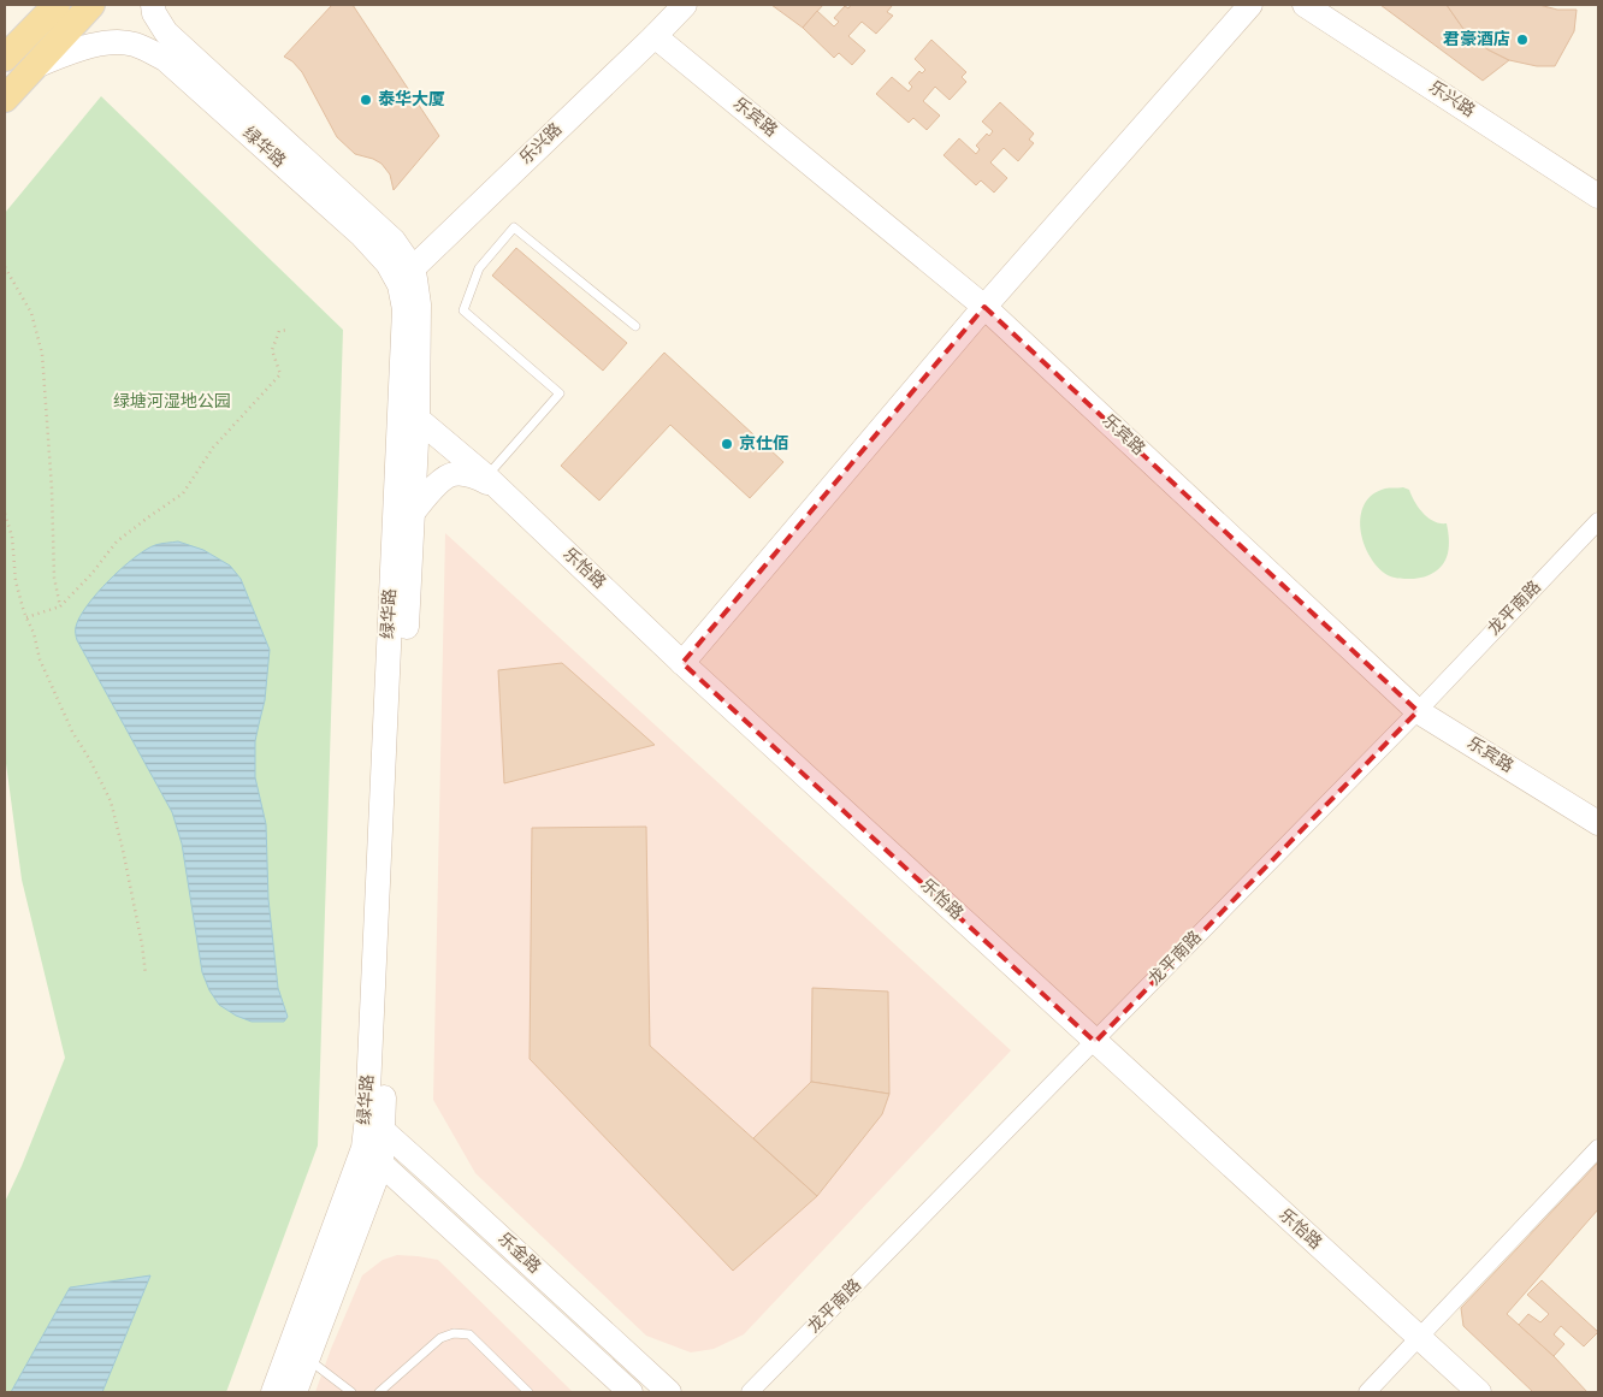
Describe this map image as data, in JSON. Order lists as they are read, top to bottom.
{
  "streets": {
    "street": [
      "乐兴路",
      "乐宾路",
      "绿华路",
      "乐怡路",
      "龙平南路",
      "乐金路"
    ]
  },
  "crossings": [
    ["乐兴路", "乐宾路"],
    ["乐兴路", "绿华路"],
    ["乐宾路", "龙平南路"],
    ["绿华路", "乐怡路"],
    ["绿华路", "乐金路"],
    ["乐怡路", "龙平南路"]
  ],
  "parks": ["绿塘河湿地公园"],
  "places": ["君豪酒店", "泰华大厦", "京仕佰"]
}
